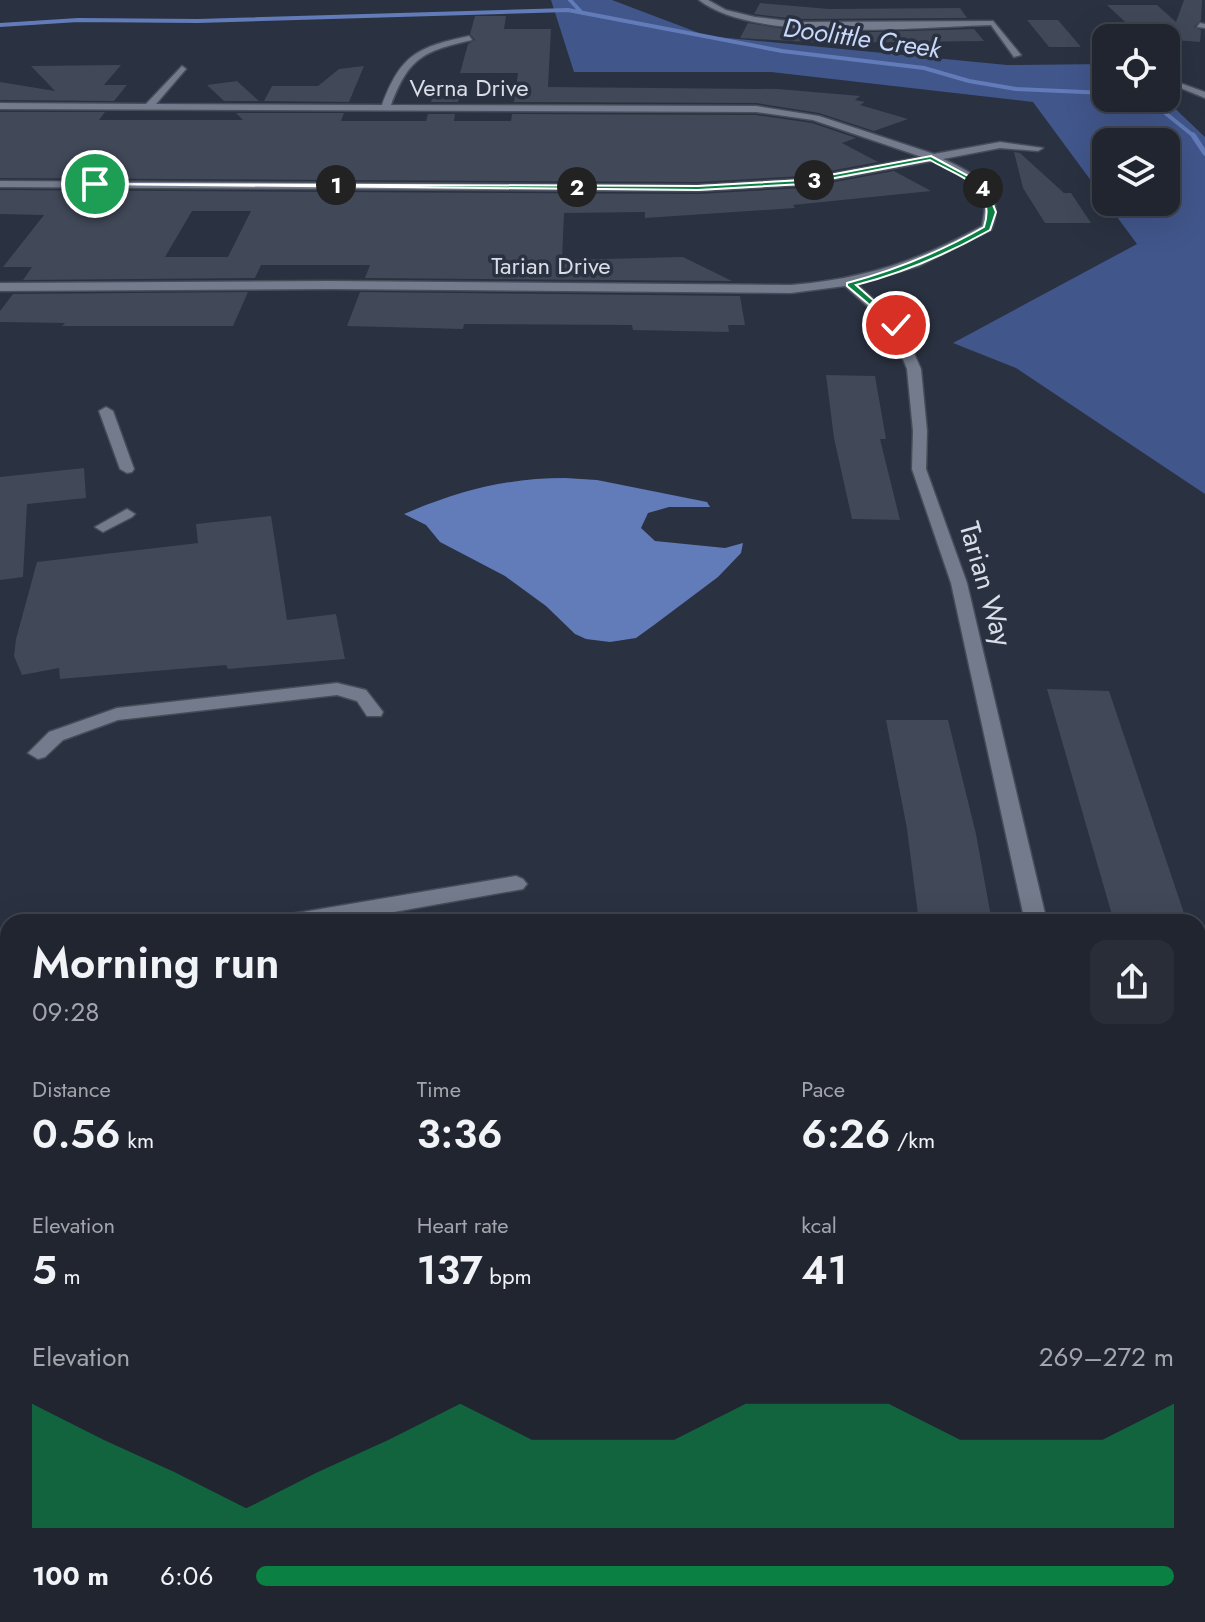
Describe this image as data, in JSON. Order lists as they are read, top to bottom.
{
  "streets": {
    "street": ["Verna Drive", "Tarian Drive", "Tarian Way"]
  },
  "crossings": [
    ["Verna Drive", "Tarian Drive"],
    ["Tarian Drive", "Tarian Way"]
  ],
  "water": ["Doolittle Creek"],
  "page": {
    "pins": [
      "3",
      "1",
      "2",
      "4"
    ],
    "heading": ["Morning run", "09:28"],
    "stats": [
      ["Distance", "0.56 km"],
      ["Time", "3:36"],
      ["Pace", "6:26 /km"],
      ["Elevation", "5 m"],
      ["Heart rate", "137 bpm"],
      ["kcal", "41"]
    ],
    "chart": ["Elevation", "269–272 m"],
    "list": [
      {
        "name": "100 m",
        "note": "6:06"
      }
    ]
  }
}
